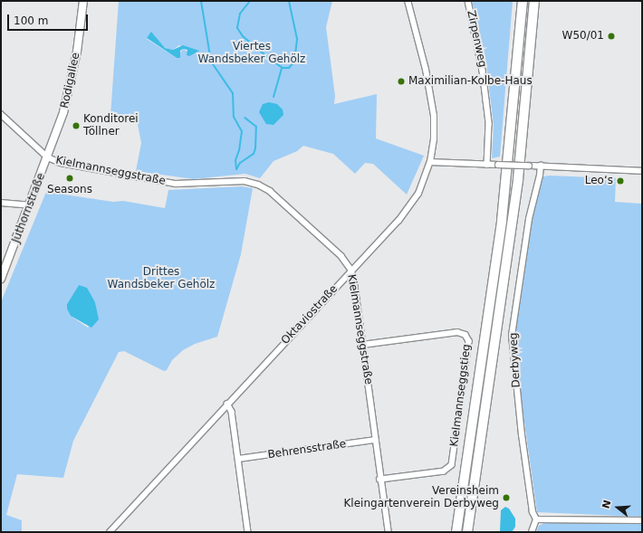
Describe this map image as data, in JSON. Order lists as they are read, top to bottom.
{
  "streets": {
    "main road": ["Rodigallee", "Jüthornstraße"],
    "street": [
      "Zirpenweg",
      "Kielmannseggstraße",
      "Oktaviostraße",
      "Derbyweg",
      "Kielmannseggstieg",
      "Behrensstraße"
    ]
  },
  "crossings": [
    ["Rodigallee", "Kielmannseggstraße"],
    ["Rodigallee", "Jüthornstraße"],
    ["Kielmannseggstraße", "Jüthornstraße"],
    ["Kielmannseggstraße", "Oktaviostraße"],
    ["Kielmannseggstraße", "Kielmannseggstieg"],
    ["Kielmannseggstraße", "Behrensstraße"]
  ],
  "parks": ["Viertes Wandsbeker Gehölz", "Drittes Wandsbeker Gehölz"],
  "places": [
    "W50/01",
    "Maximilian-Kolbe-Haus",
    "Konditorei Töllner",
    "Seasons",
    "Leo‘s",
    "Vereinsheim Kleingartenverein Derbyweg"
  ],
  "scale_bar": "100 m",
  "north": "left"
}
